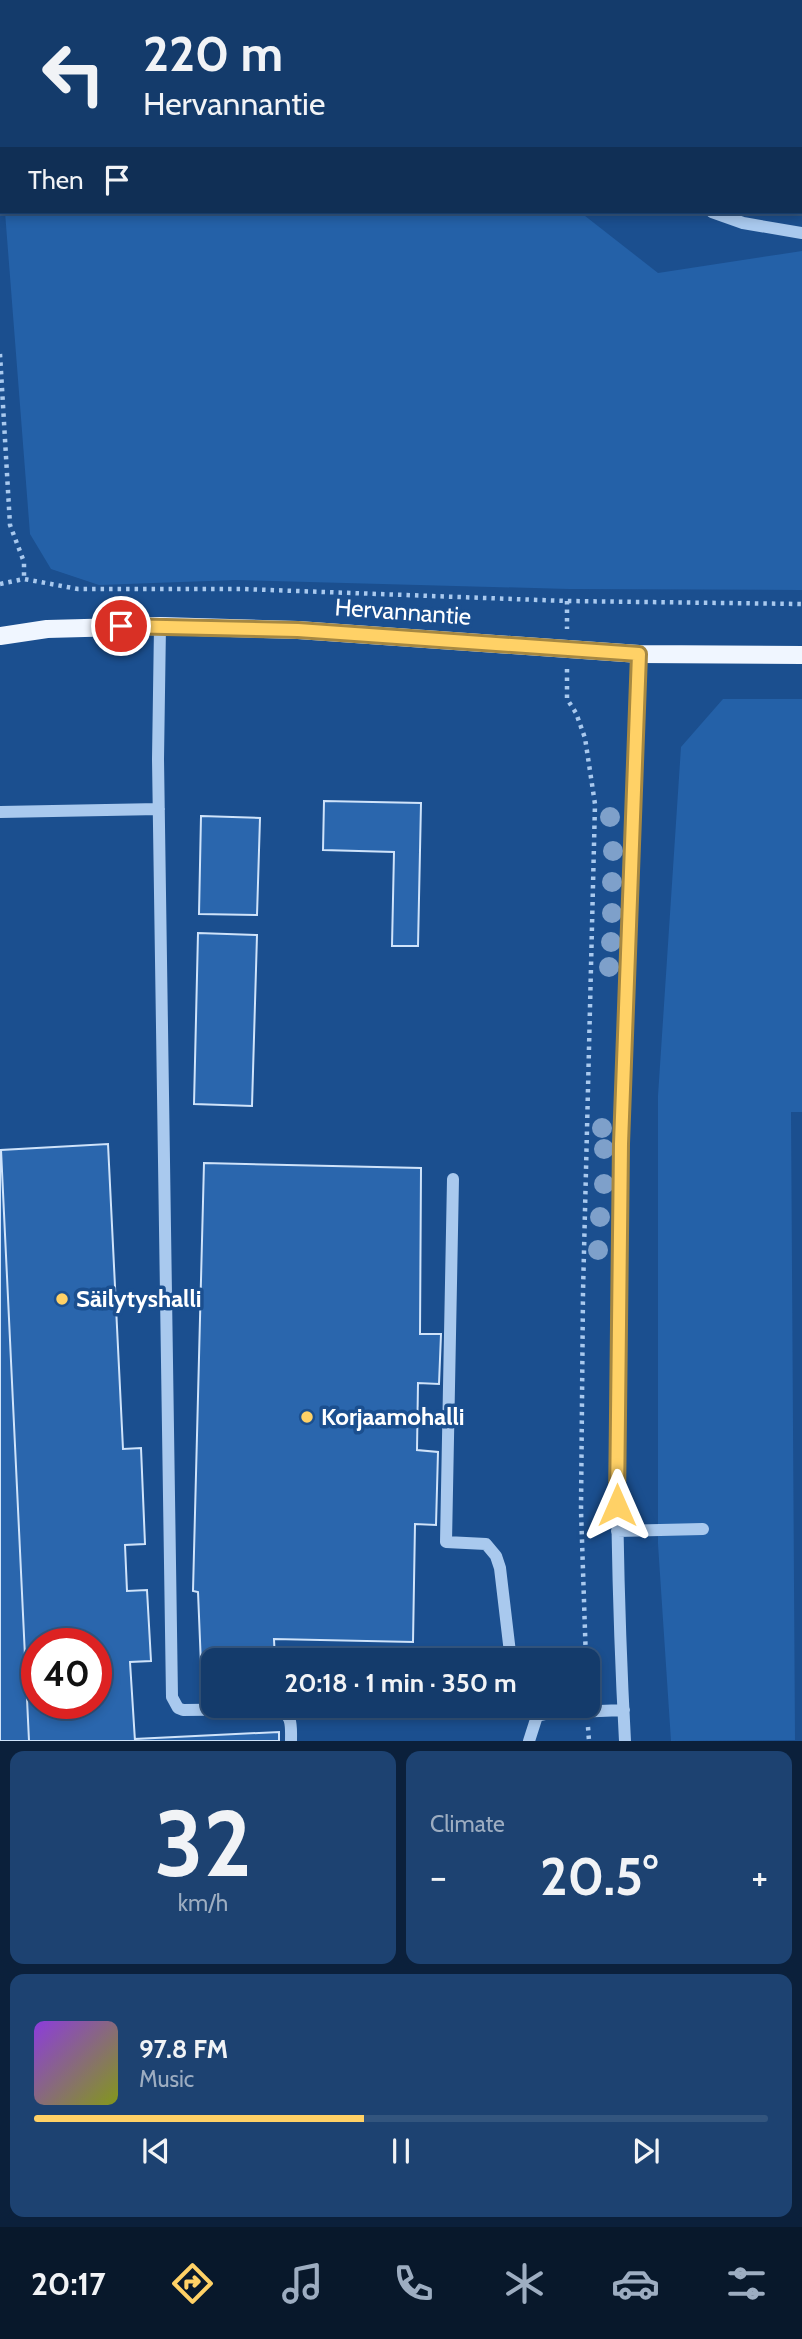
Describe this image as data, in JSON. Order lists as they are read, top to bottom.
{
  "streets": {
    "main road": ["Hervannantie"]
  },
  "places": ["Säilytyshalli", "Korjaamohalli"],
  "page": {
    "turn": ["220 m", "Hervannantie"],
    "then": "Then",
    "limit": "40",
    "trip": "20:18 · 1 min · 350 m",
    "tile": [
      ["32", "km/h"],
      "Climate"
    ],
    "heat": ["−", "20.5°", "+"],
    "song": ["97.8 FM", "Music"],
    "tabs": "20:17"
  }
}
